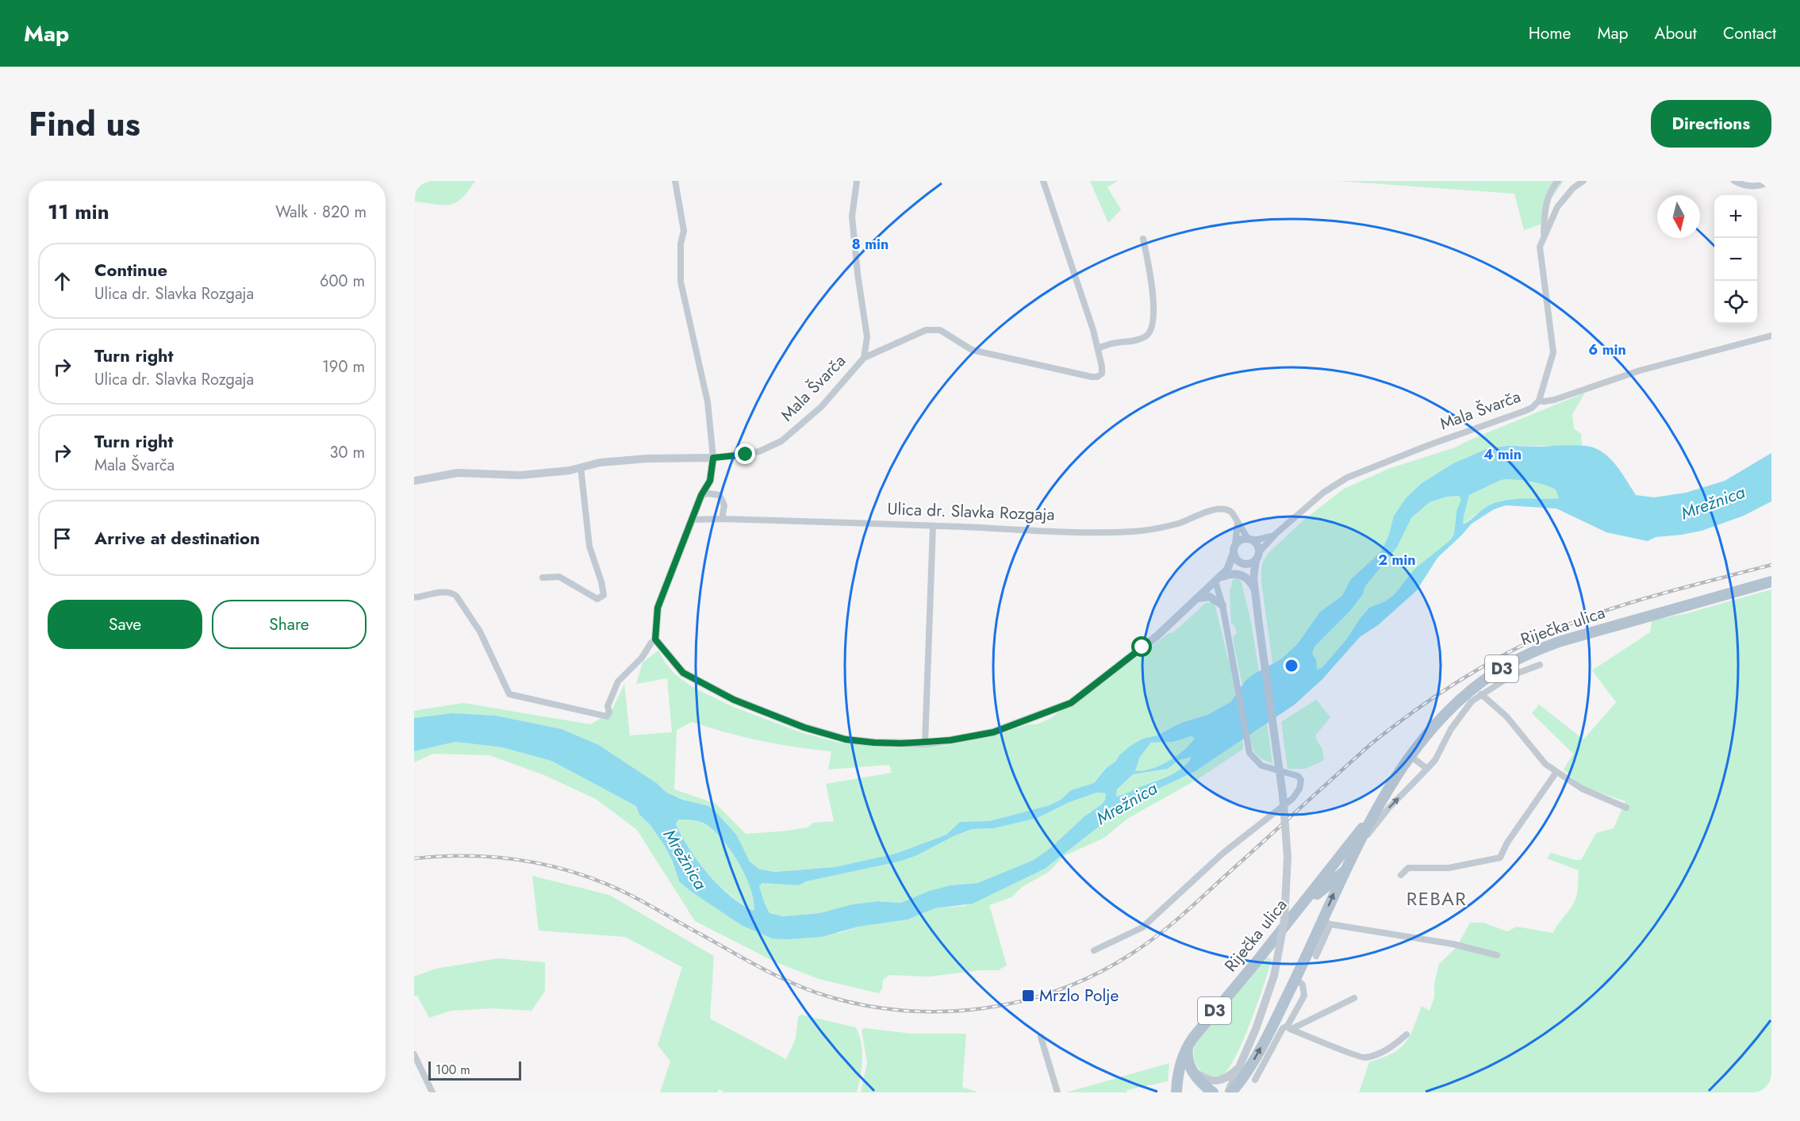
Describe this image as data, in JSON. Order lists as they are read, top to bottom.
{
  "streets": {
    "main road": ["Riječka ulica", "D3"],
    "street": ["Mala Švarča", "Ulica dr. Slavka Rozgaja"]
  },
  "districts": ["REBAR"],
  "water": ["Mrežnica"],
  "places": {
    "transit": ["Mrzlo Polje"]
  },
  "scale_bar": "100 m",
  "north": "bottom",
  "page": {
    "header": "Map",
    "nav": [
      "Home",
      "Map",
      "About",
      "Contact"
    ],
    "title": "Find us",
    "buttons": [
      "Directions",
      ["Save", "Share"]
    ],
    "heading": ["11 min", "Walk · 820 m"],
    "map_buttons": ["+", "−"],
    "list": [
      ["Continue", "Ulica dr. Slavka Rozgaja", "600 m"],
      ["Turn right", "Ulica dr. Slavka Rozgaja", "190 m"],
      ["Turn right", "Mala Švarča", "30 m"],
      "Arrive at destination"
    ],
    "scale": "100 m"
  },
  "rings": [
    "8 min",
    "6 min",
    "4 min",
    "2 min"
  ]
}
